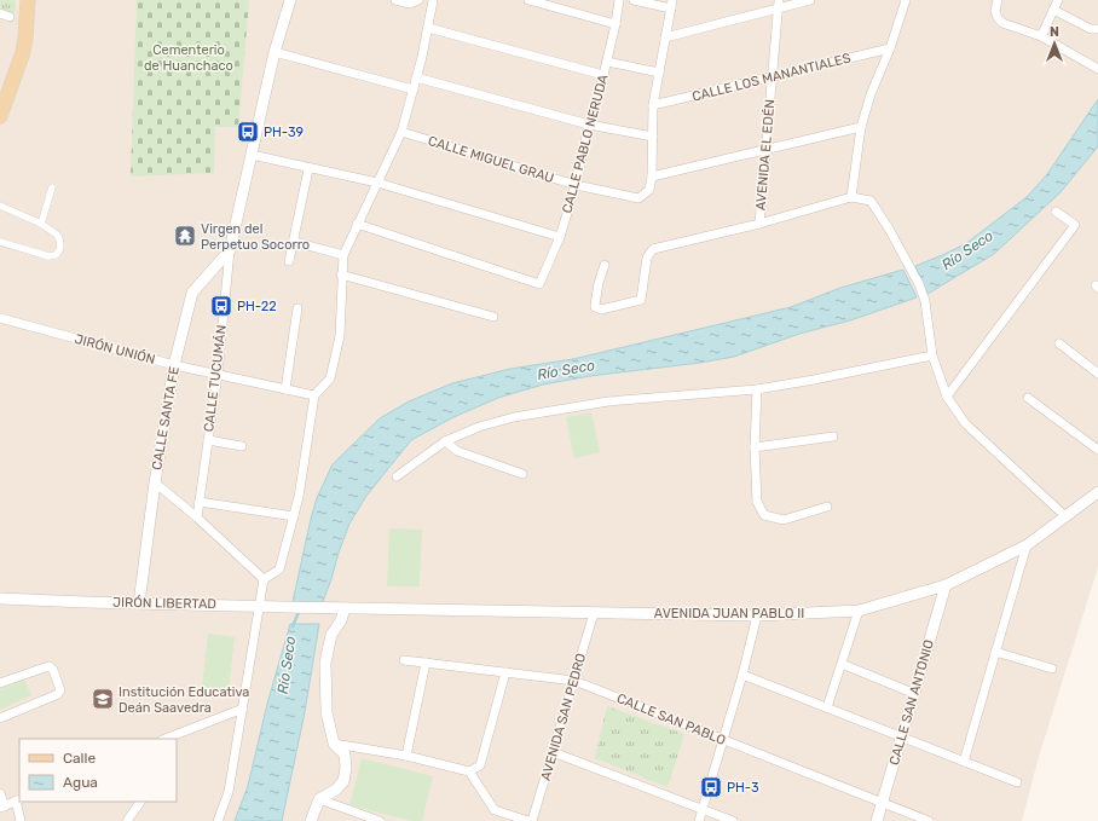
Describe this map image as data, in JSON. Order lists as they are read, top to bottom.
{
  "streets": {
    "street": [
      "CALLE LOS MANANTIALES",
      "CALLE PABLO NERUDA",
      "AVENIDA EL EDÉN",
      "CALLE MIGUEL GRAU",
      "JIRÓN UNIÓN",
      "CALLE TUCUMÁN",
      "CALLE SANTA FE",
      "JIRÓN LIBERTAD",
      "AVENIDA JUAN PABLO II",
      "CALLE SAN ANTONIO",
      "AVENIDA SAN PEDRO",
      "CALLE SAN PABLO"
    ]
  },
  "crossings": [
    ["CALLE LOS MANANTIALES", "AVENIDA EL EDÉN"],
    ["CALLE PABLO NERUDA", "CALLE MIGUEL GRAU"],
    ["JIRÓN UNIÓN", "CALLE TUCUMÁN"],
    ["JIRÓN UNIÓN", "CALLE SANTA FE"],
    ["CALLE TUCUMÁN", "CALLE SANTA FE"],
    ["CALLE SANTA FE", "JIRÓN LIBERTAD"],
    ["JIRÓN LIBERTAD", "AVENIDA JUAN PABLO II"],
    ["AVENIDA JUAN PABLO II", "CALLE SAN ANTONIO"],
    ["AVENIDA JUAN PABLO II", "AVENIDA SAN PEDRO"],
    ["CALLE SAN ANTONIO", "CALLE SAN PABLO"],
    ["AVENIDA SAN PEDRO", "CALLE SAN PABLO"]
  ],
  "water": ["Río Seco"],
  "parks": ["Cementerio de Huanchaco"],
  "places": {
    "bus stop": ["PH-39", "PH-22", "PH-3"],
    "temple": ["Virgen del Perpetuo Socorro"],
    "school or university": ["Institución Educativa Deán Saavedra"]
  },
  "legend": ["Calle", "Agua"],
  "north": "top"
}
